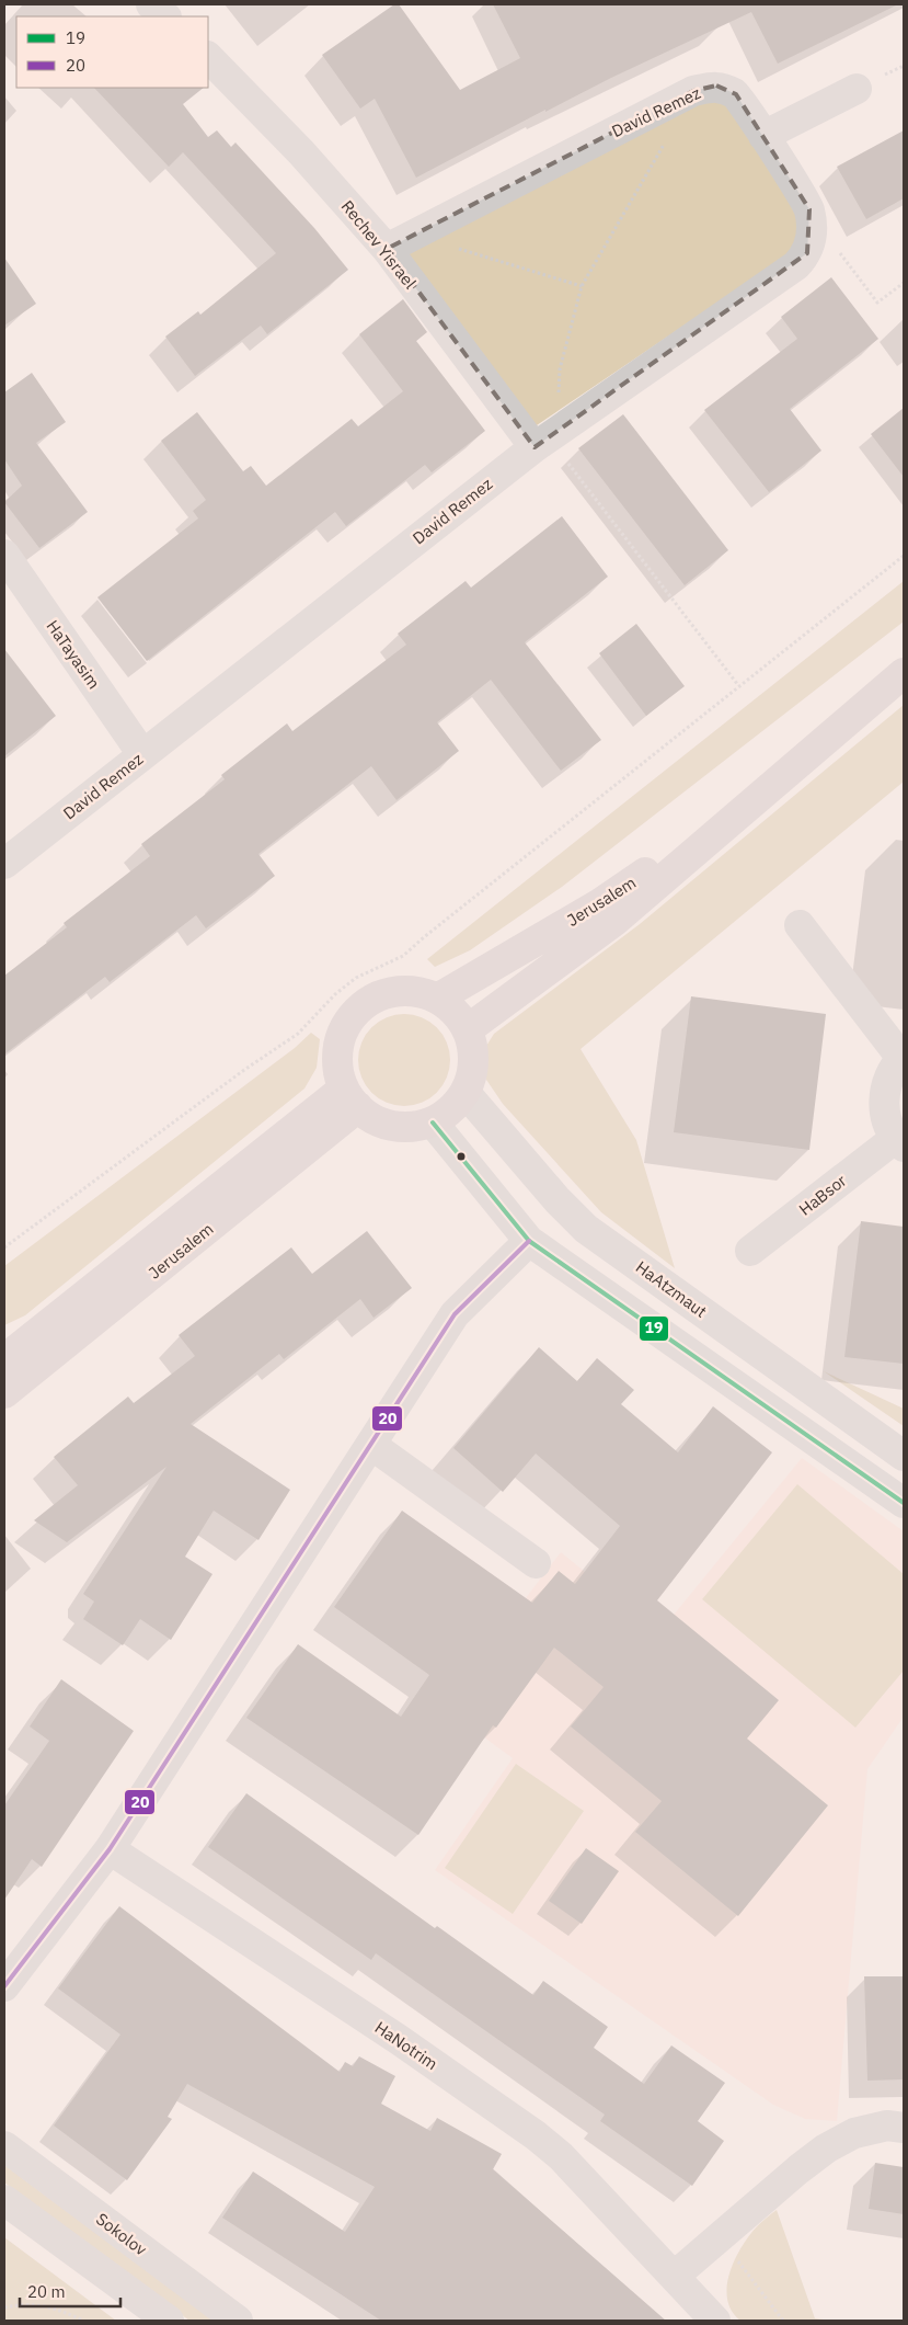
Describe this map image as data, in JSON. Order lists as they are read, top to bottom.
{
  "streets": {
    "main road": ["Jerusalem"],
    "street": [
      "David Remez",
      "Rechev Yisrael",
      "HaTayasim",
      "HaBsor",
      "HaAtzmaut",
      "HaNotrim",
      "Sokolov"
    ]
  },
  "crossings": [
    ["David Remez", "Rechev Yisrael"],
    ["David Remez", "HaTayasim"],
    ["Jerusalem", "HaAtzmaut"]
  ],
  "lines": ["transit line 19", "transit line 20"],
  "legend": ["19", "20"],
  "scale_bar": "20 m"
}
